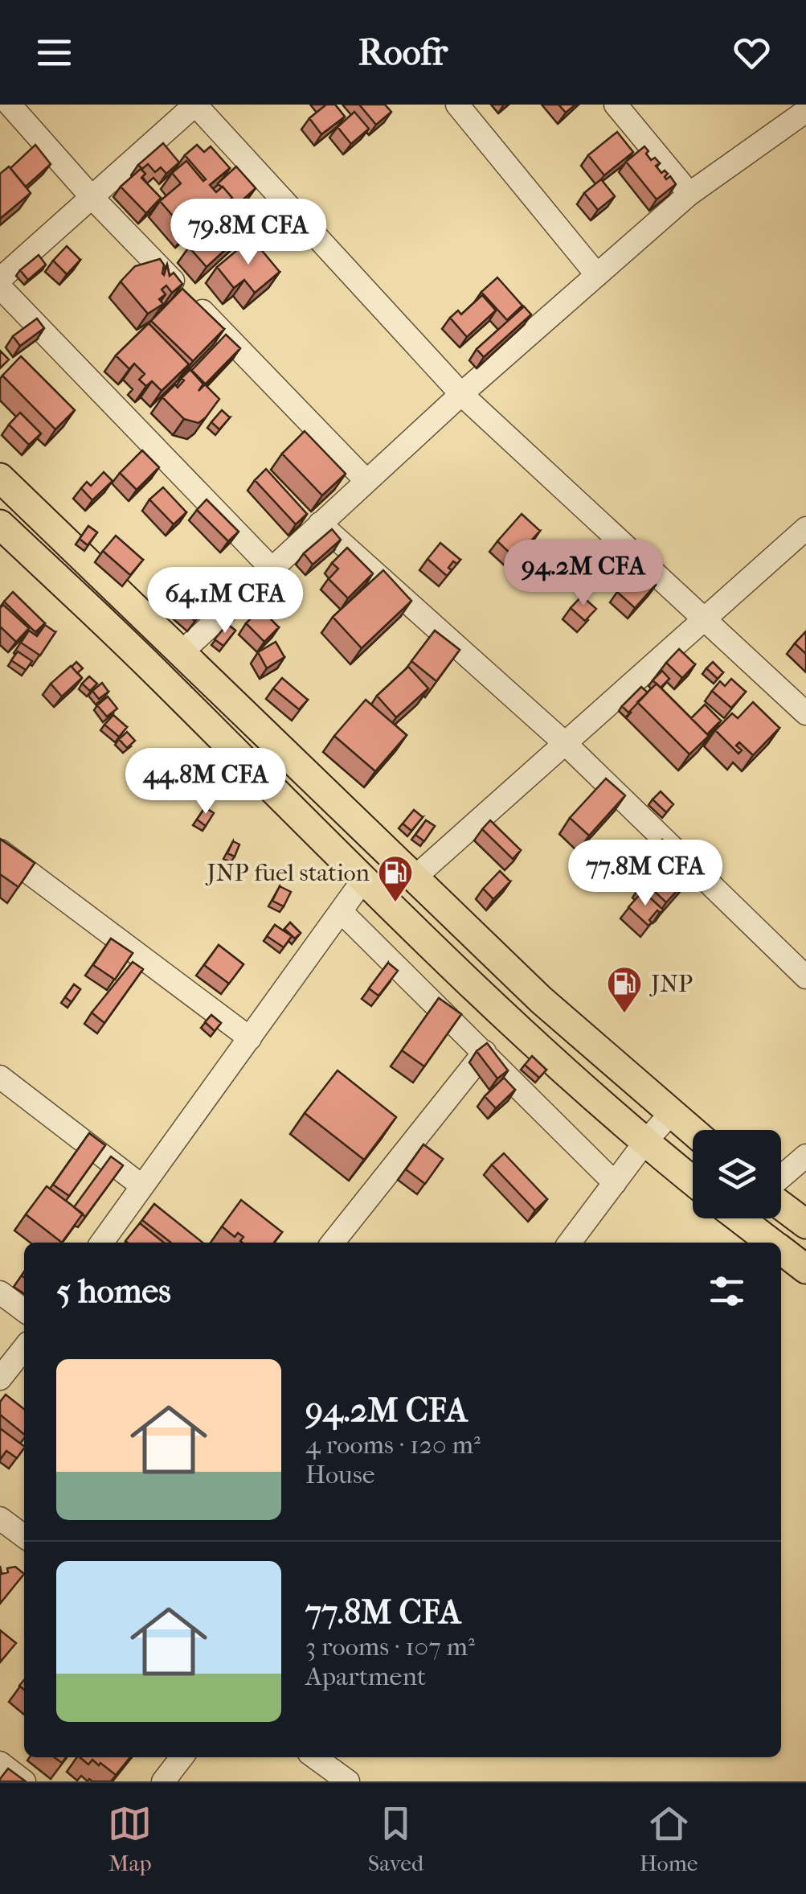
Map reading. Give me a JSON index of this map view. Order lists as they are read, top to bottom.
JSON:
{
  "places": {
    "fuel station": ["JNP fuel station", "JNP"]
  },
  "page": {
    "header": "Roofr",
    "price": [
      "79.8M CFA",
      "94.2M CFA",
      "64.1M CFA",
      "44.8M CFA",
      "77.8M CFA"
    ],
    "heading": "5 homes",
    "list": [
      {
        "name": "94.2M CFA",
        "note": "4 rooms · 120 m² · House"
      },
      {
        "name": "77.8M CFA",
        "note": "3 rooms · 107 m² · Apartment"
      }
    ],
    "tabs": ["Map", "Saved", "Home"]
  }
}
